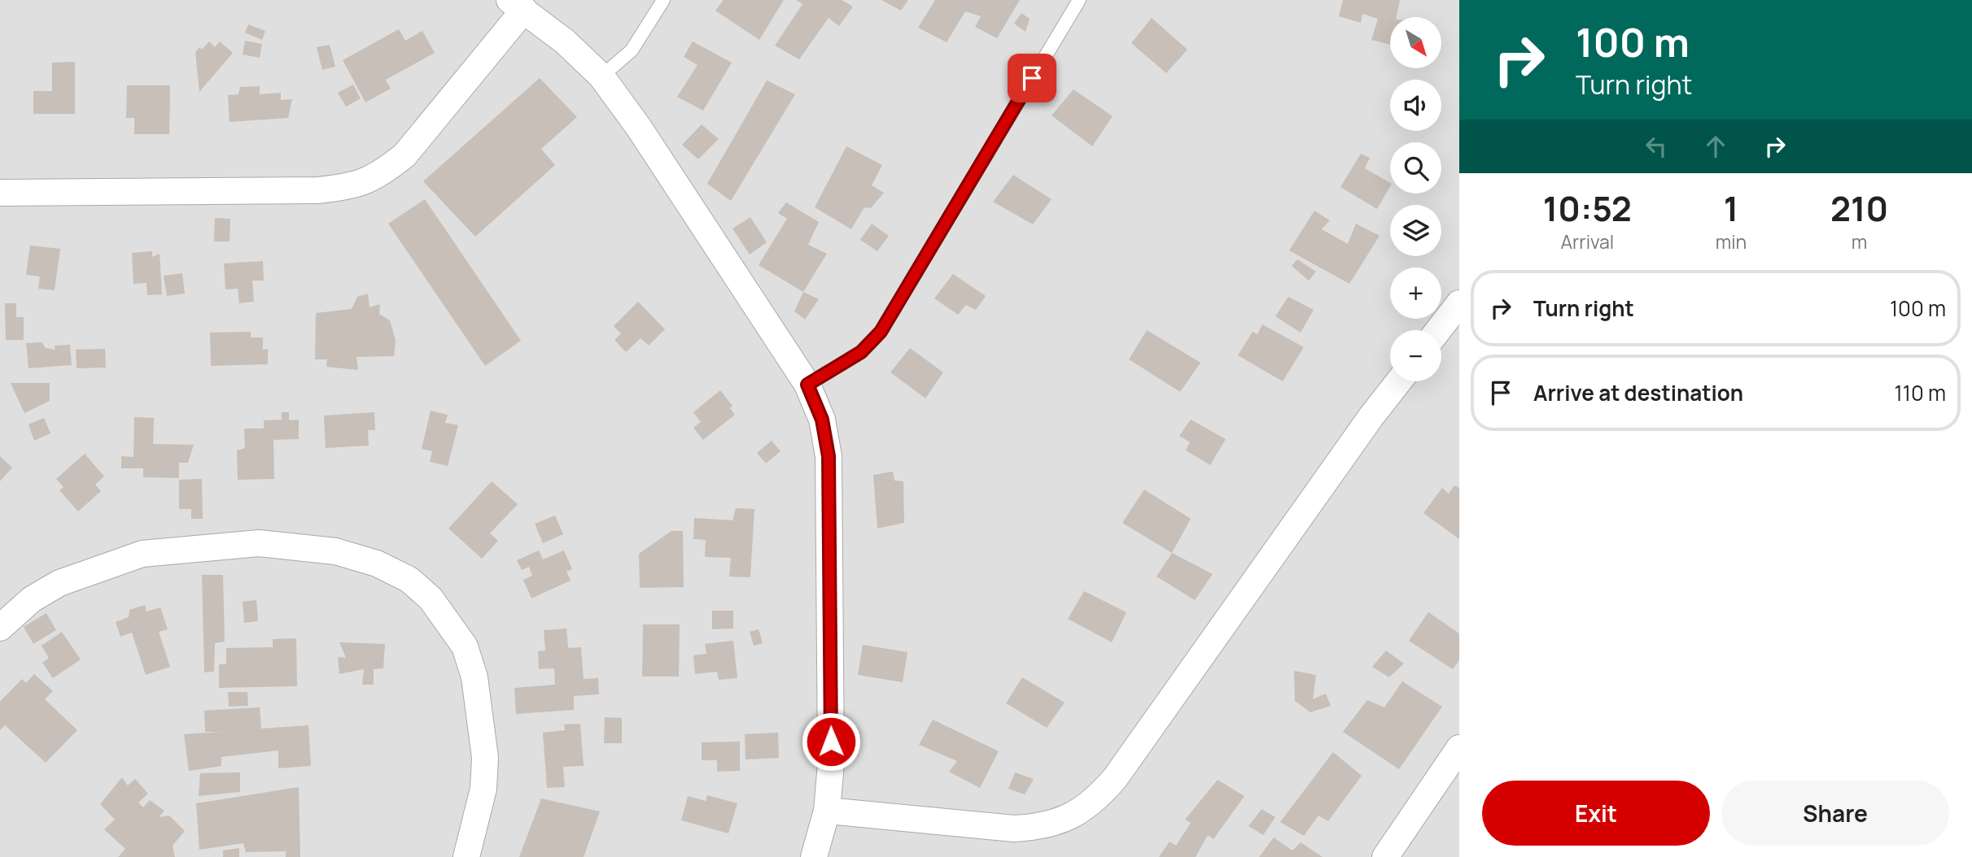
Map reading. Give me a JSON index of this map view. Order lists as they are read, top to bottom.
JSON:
{
  "north": "bottom right",
  "page": {
    "turn": ["100 m", "Turn right"],
    "map_buttons": ["+", "−"],
    "eta": [
      "10:52",
      "Arrival",
      "1",
      "min",
      "210",
      "m"
    ],
    "list": [
      {
        "name": "Turn right",
        "value": "100 m"
      },
      {
        "name": "Arrive at destination",
        "value": "110 m"
      }
    ],
    "buttons": ["Exit", "Share"]
  }
}
